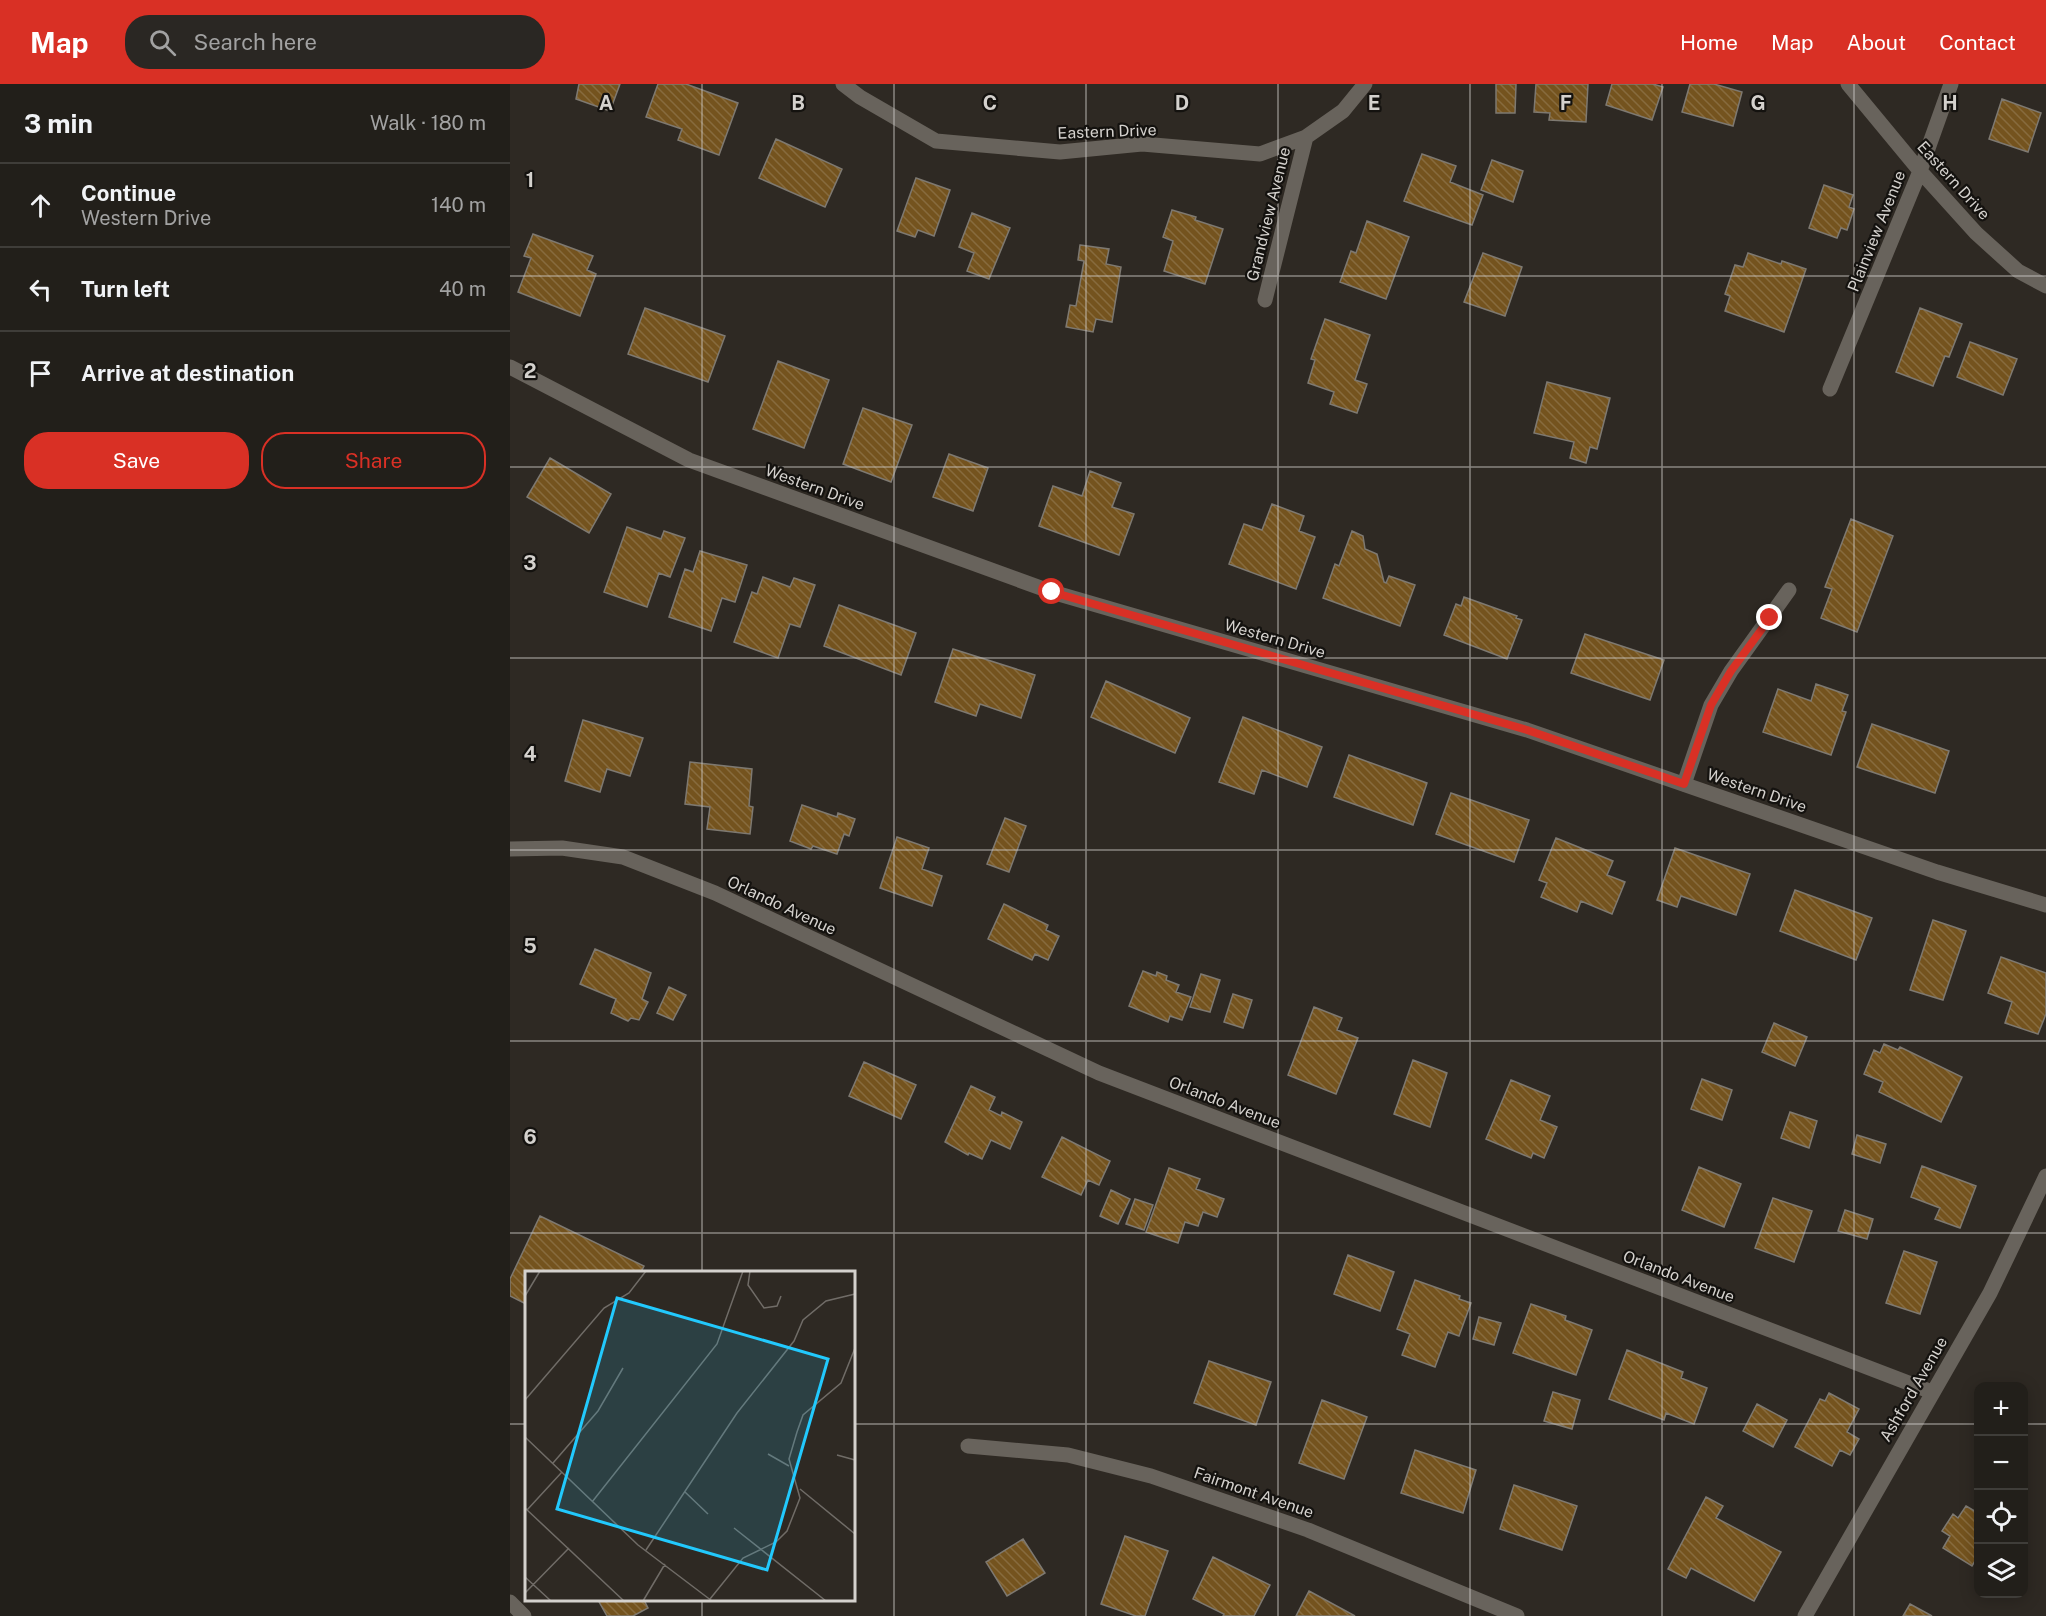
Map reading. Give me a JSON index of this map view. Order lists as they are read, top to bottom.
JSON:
{
  "streets": {
    "street": [
      "Eastern Drive",
      "Grandview Avenue",
      "Plainview Avenue",
      "Western Drive",
      "Orlando Avenue",
      "Ashford Avenue",
      "Fairmont Avenue"
    ]
  },
  "crossings": [
    ["Eastern Drive", "Grandview Avenue"],
    ["Eastern Drive", "Plainview Avenue"],
    ["Orlando Avenue", "Ashford Avenue"]
  ],
  "page": {
    "header": "Map",
    "search": "Search here",
    "nav": [
      "Home",
      "Map",
      "About",
      "Contact"
    ],
    "heading": ["3 min", "Walk · 180 m"],
    "list": [
      ["Continue", "Western Drive", "140 m"],
      ["Turn left", "40 m"],
      "Arrive at destination"
    ],
    "buttons": ["Save", "Share"],
    "map_buttons": ["+", "−"]
  },
  "grid": {
    "columns": [
      "A",
      "B",
      "C",
      "D",
      "E",
      "F",
      "G",
      "H"
    ],
    "rows": [
      "1",
      "2",
      "3",
      "4",
      "5",
      "6"
    ]
  }
}
